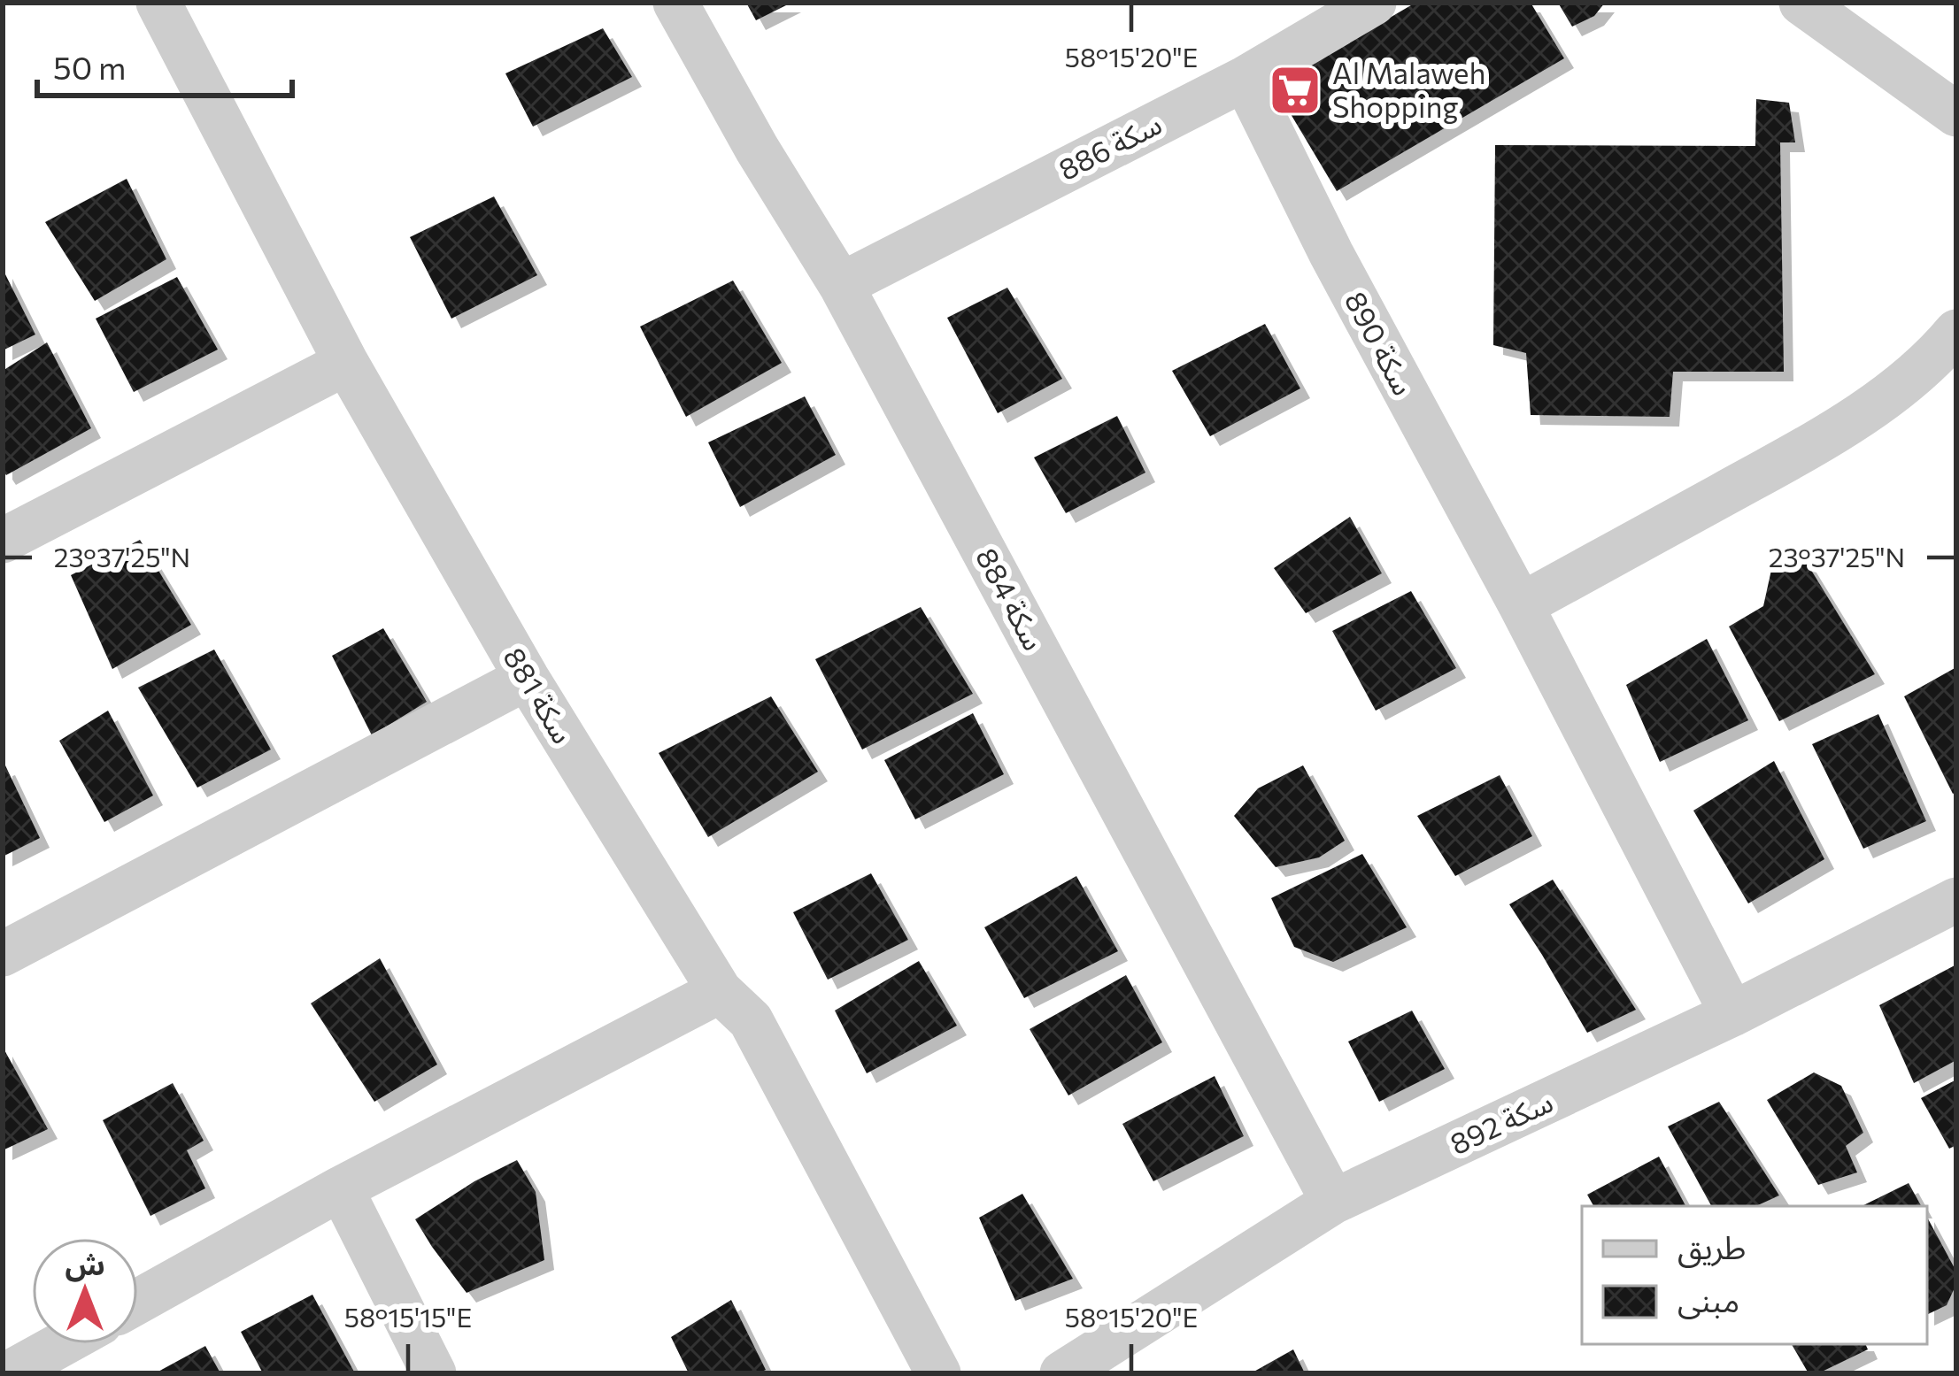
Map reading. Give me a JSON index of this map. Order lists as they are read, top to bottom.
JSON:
{
  "streets": {
    "street": [
      "سكة 886",
      "سكة 890",
      "سكة 884",
      "سكة 881",
      "سكة 892"
    ]
  },
  "crossings": [
    ["سكة 886", "سكة 890"],
    ["سكة 886", "سكة 884"],
    ["سكة 890", "سكة 892"],
    ["سكة 884", "سكة 892"]
  ],
  "places": {
    "supermarket": ["Al Malaweh Shopping"]
  },
  "legend": ["طريق", "مبنى"],
  "scale_bar": "50 m",
  "north": "top",
  "coordinates": ["58°15'20\"E", "23°37'25\"N", "58°15'15\"E"]
}
